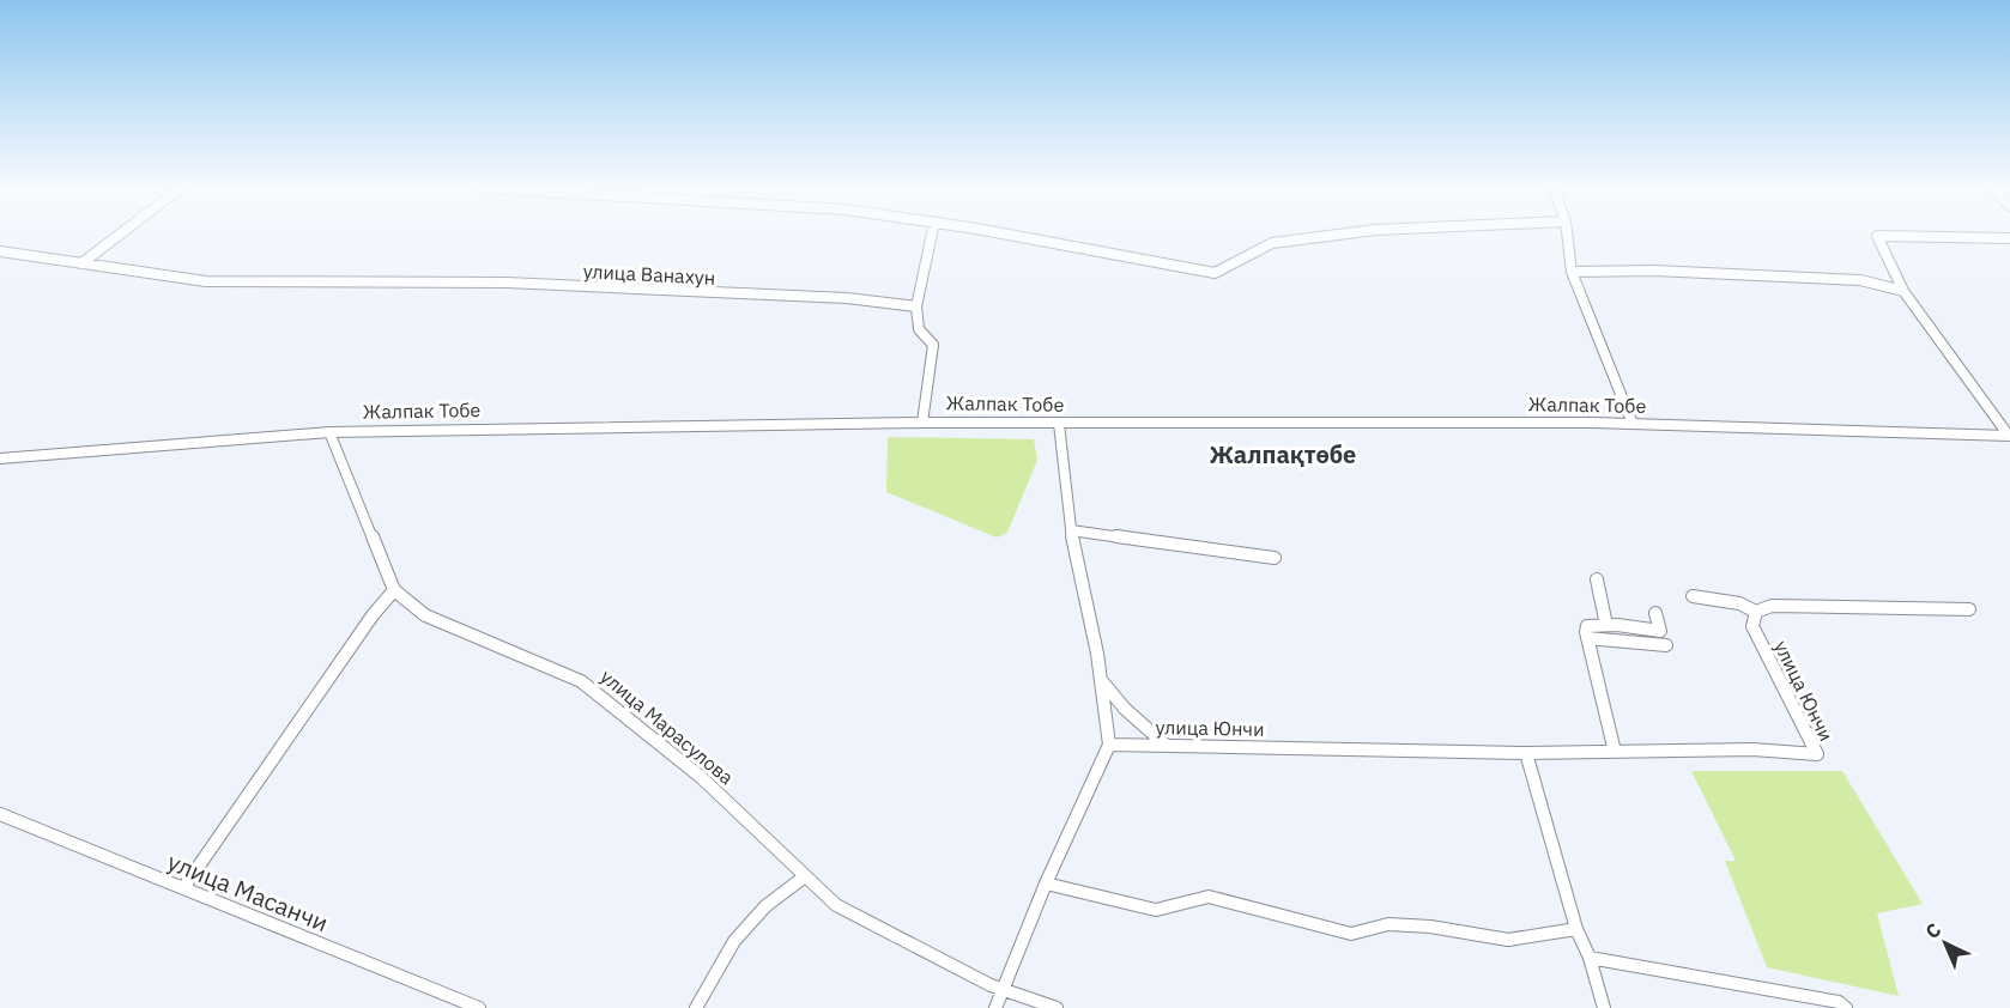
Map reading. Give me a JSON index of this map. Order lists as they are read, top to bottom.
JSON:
{
  "streets": {
    "main road": ["Жалпак Тобе"],
    "street": [
      "улица Ванахун",
      "улица Юнчи",
      "улица Марасулова",
      "улица Масанчи"
    ]
  },
  "districts": ["Жалпақтөбе"],
  "north": "top left"
}
